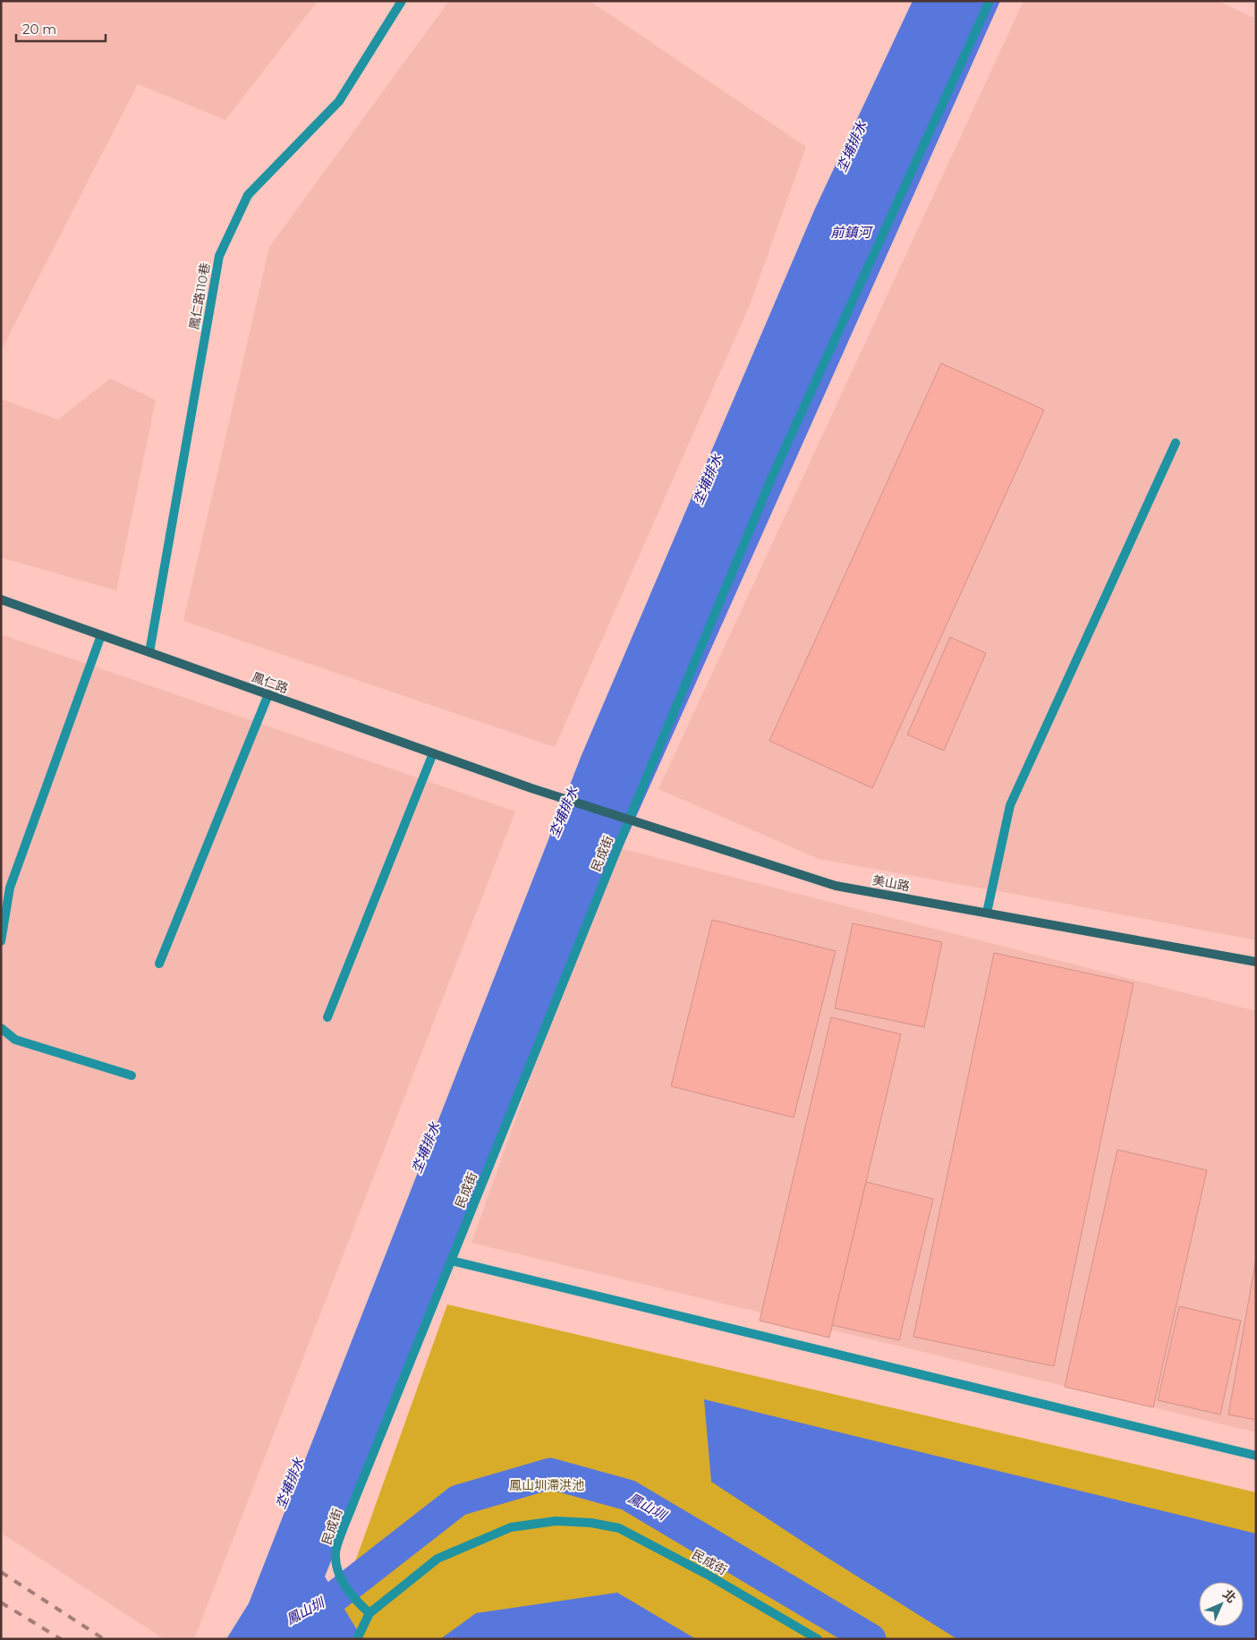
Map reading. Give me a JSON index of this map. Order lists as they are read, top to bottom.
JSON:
{
  "streets": {
    "street": [
      "鳳仁路110巷",
      "鳳仁路",
      "民成街",
      "美山路"
    ]
  },
  "crossings": [
    ["鳳仁路110巷", "鳳仁路"],
    ["鳳仁路", "美山路"],
    ["民成街", "美山路"]
  ],
  "water": ["坔埔排水", "前鎮河", "鳳山圳"],
  "parks": ["鳳山圳滯洪池"],
  "scale_bar": "20 m",
  "north": "top right"
}
